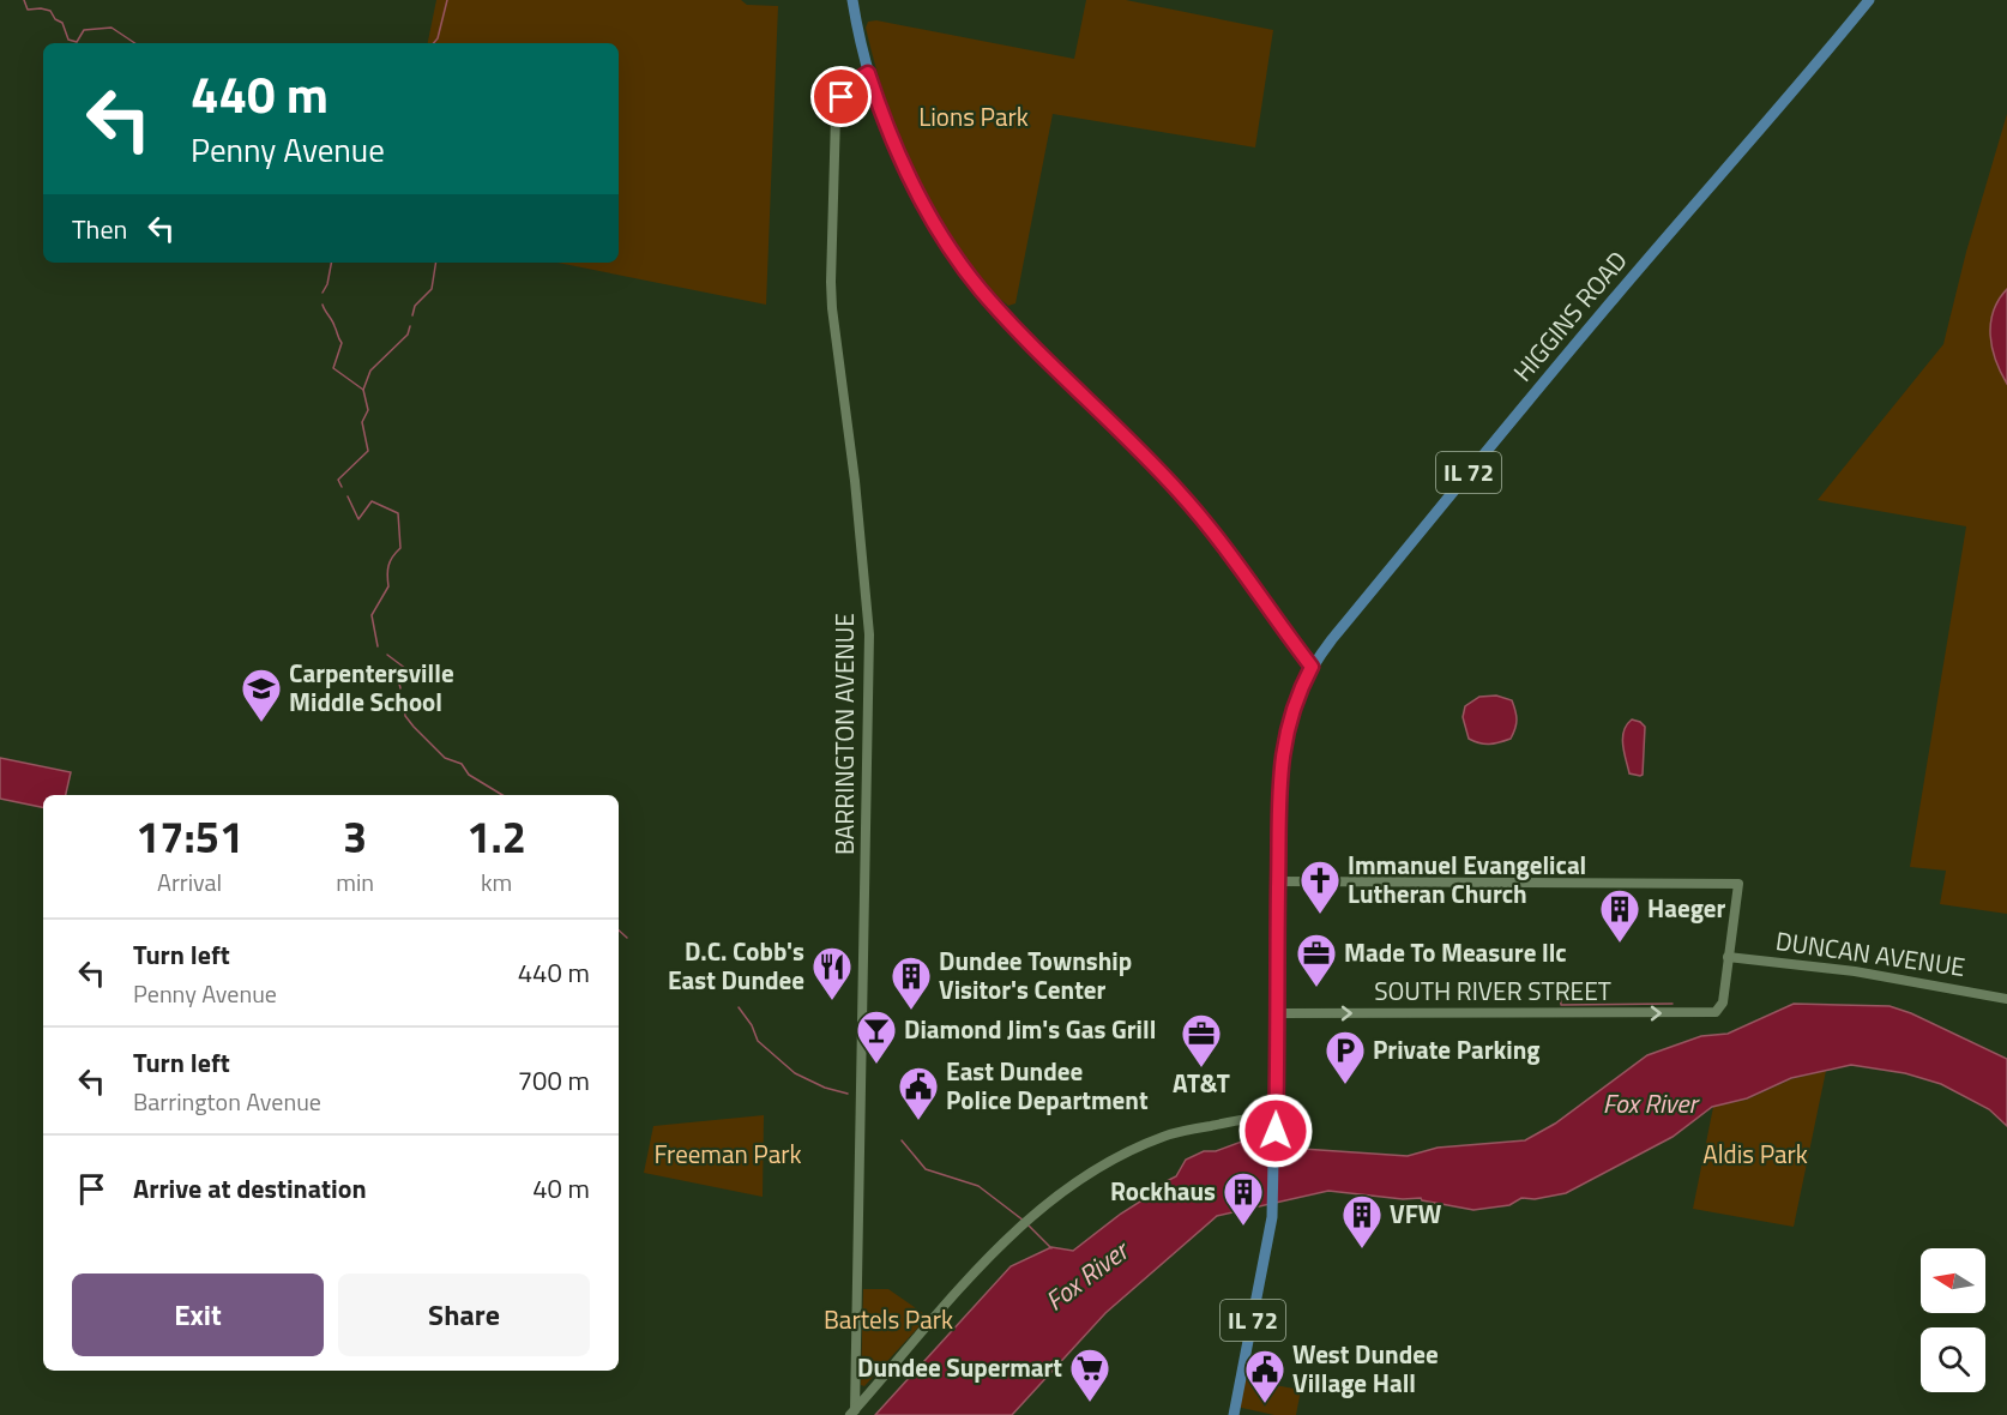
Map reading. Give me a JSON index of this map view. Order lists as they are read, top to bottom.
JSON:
{
  "streets": {
    "main road": ["HIGGINS ROAD", "IL 72"],
    "street": ["BARRINGTON AVENUE", "DUNCAN AVENUE", "SOUTH RIVER STREET"]
  },
  "crossings": [
    ["HIGGINS ROAD", "IL 72"],
    ["IL 72", "SOUTH RIVER STREET"],
    ["DUNCAN AVENUE", "SOUTH RIVER STREET"]
  ],
  "one_way": ["SOUTH RIVER STREET"],
  "water": ["Fox River"],
  "parks": [
    "Lions Park",
    "Freeman Park",
    "Aldis Park",
    "Bartels Park"
  ],
  "places": {
    "school or university": ["Carpentersville Middle School"],
    "church": ["Immanuel Evangelical Lutheran Church"],
    "building": [
      "Haeger",
      "Dundee Township Visitor's Center",
      "Rockhaus",
      "VFW"
    ],
    "office": ["Made To Measure llc", "AT&T"],
    "restaurant": ["D.C. Cobb's East Dundee"],
    "bar": ["Diamond Jim's Gas Grill"],
    "parking": ["Private Parking"],
    "public building": ["East Dundee Police Department", "West Dundee Village Hall"],
    "supermarket": ["Dundee Supermart"]
  },
  "north": "left",
  "page": {
    "turn": ["440 m", "Penny Avenue"],
    "then": "Then",
    "eta": [
      "17:51",
      "Arrival",
      "3",
      "min",
      "1.2",
      "km"
    ],
    "list": [
      {
        "name": "Turn left",
        "note": "Penny Avenue",
        "value": "440 m"
      },
      {
        "name": "Turn left",
        "note": "Barrington Avenue",
        "value": "700 m"
      },
      {
        "name": "Arrive at destination",
        "value": "40 m"
      }
    ],
    "buttons": ["Exit", "Share"]
  }
}
